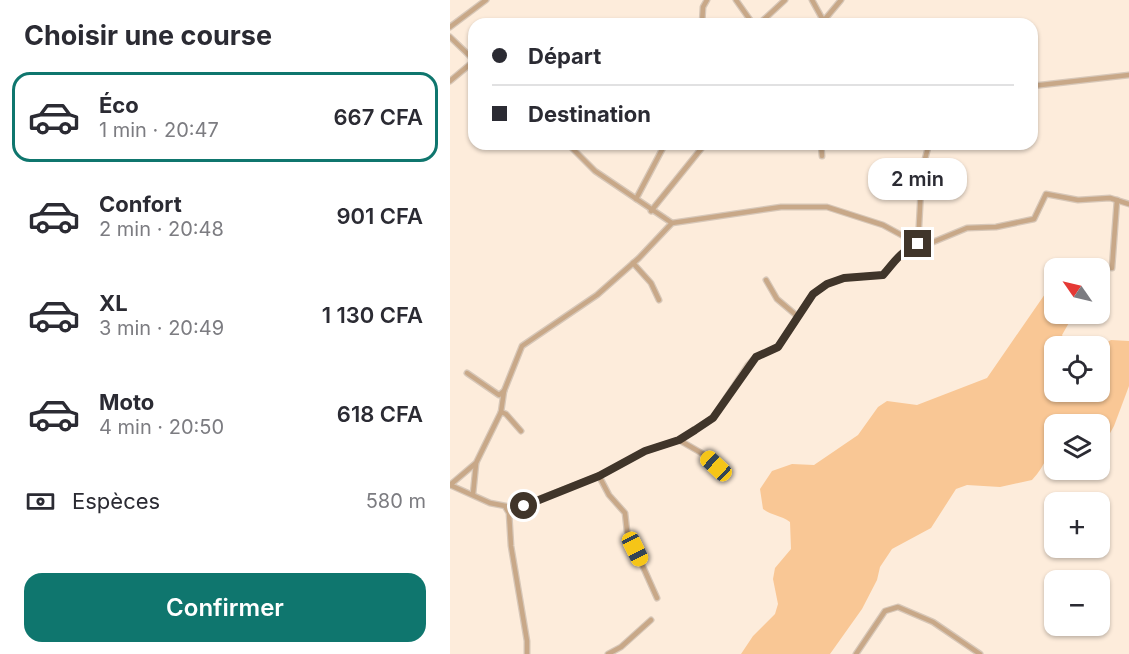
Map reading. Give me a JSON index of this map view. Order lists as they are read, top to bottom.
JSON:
{
  "north": "top left",
  "page": {
    "heading": "Choisir une course",
    "banner": ["Départ", "Destination"],
    "list": [
      {
        "name": "Éco",
        "note": "1 min · 20:47",
        "value": "667 CFA"
      },
      {
        "name": "Confort",
        "note": "2 min · 20:48",
        "value": "901 CFA"
      },
      {
        "name": "XL",
        "note": "3 min · 20:49",
        "value": "1 130 CFA"
      },
      {
        "name": "Moto",
        "note": "4 min · 20:50",
        "value": "618 CFA"
      }
    ],
    "bubble": "2 min",
    "map_buttons": ["+", "−"],
    "pay": ["Espèces", "580 m"],
    "buttons": "Confirmer"
  }
}
